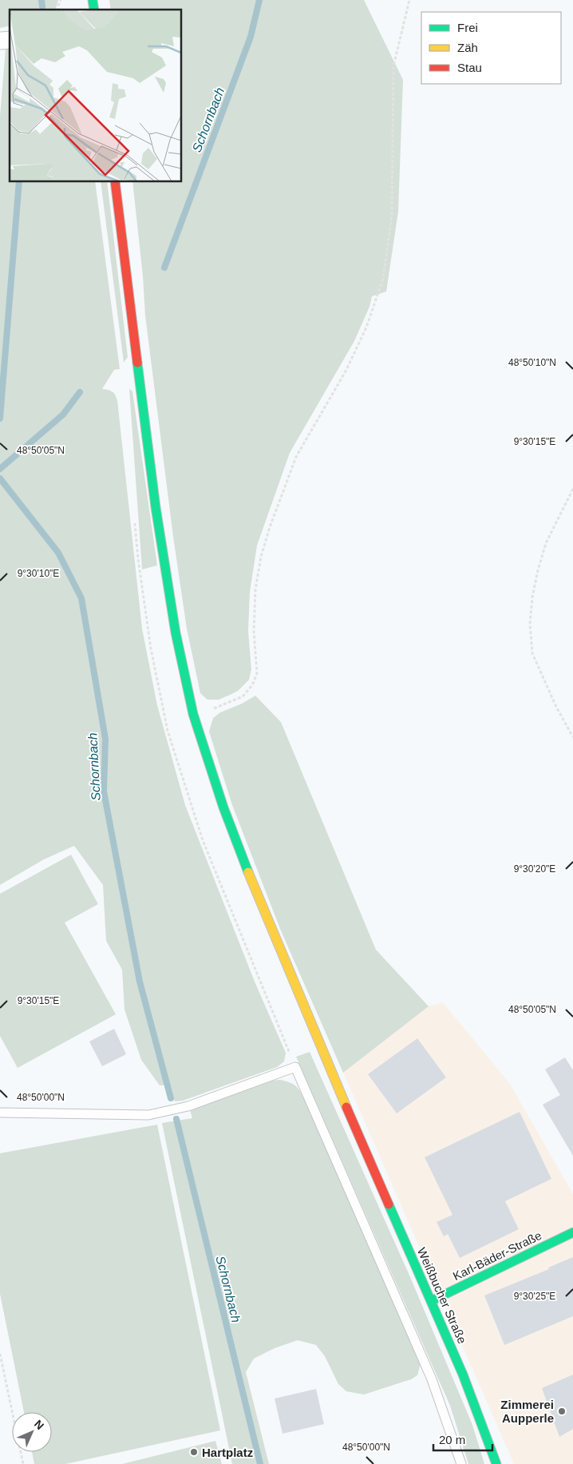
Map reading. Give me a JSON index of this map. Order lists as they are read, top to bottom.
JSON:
{
  "streets": {
    "street": ["Karl-Bäder-Straße", "Weißbucher Straße"]
  },
  "crossings": [
    ["Karl-Bäder-Straße", "Weißbucher Straße"]
  ],
  "water": ["Schornbach"],
  "places": ["Zimmerei Aupperle", "Hartplatz"],
  "legend": ["Frei", "Zäh", "Stau"],
  "scale_bar": "20 m",
  "north": "top right",
  "coordinates": [
    "48°50'10\"N",
    "9°30'15\"E",
    "48°50'05\"N",
    "9°30'10\"E",
    "9°30'20\"E",
    "48°50'00\"N",
    "9°30'25\"E"
  ]
}
